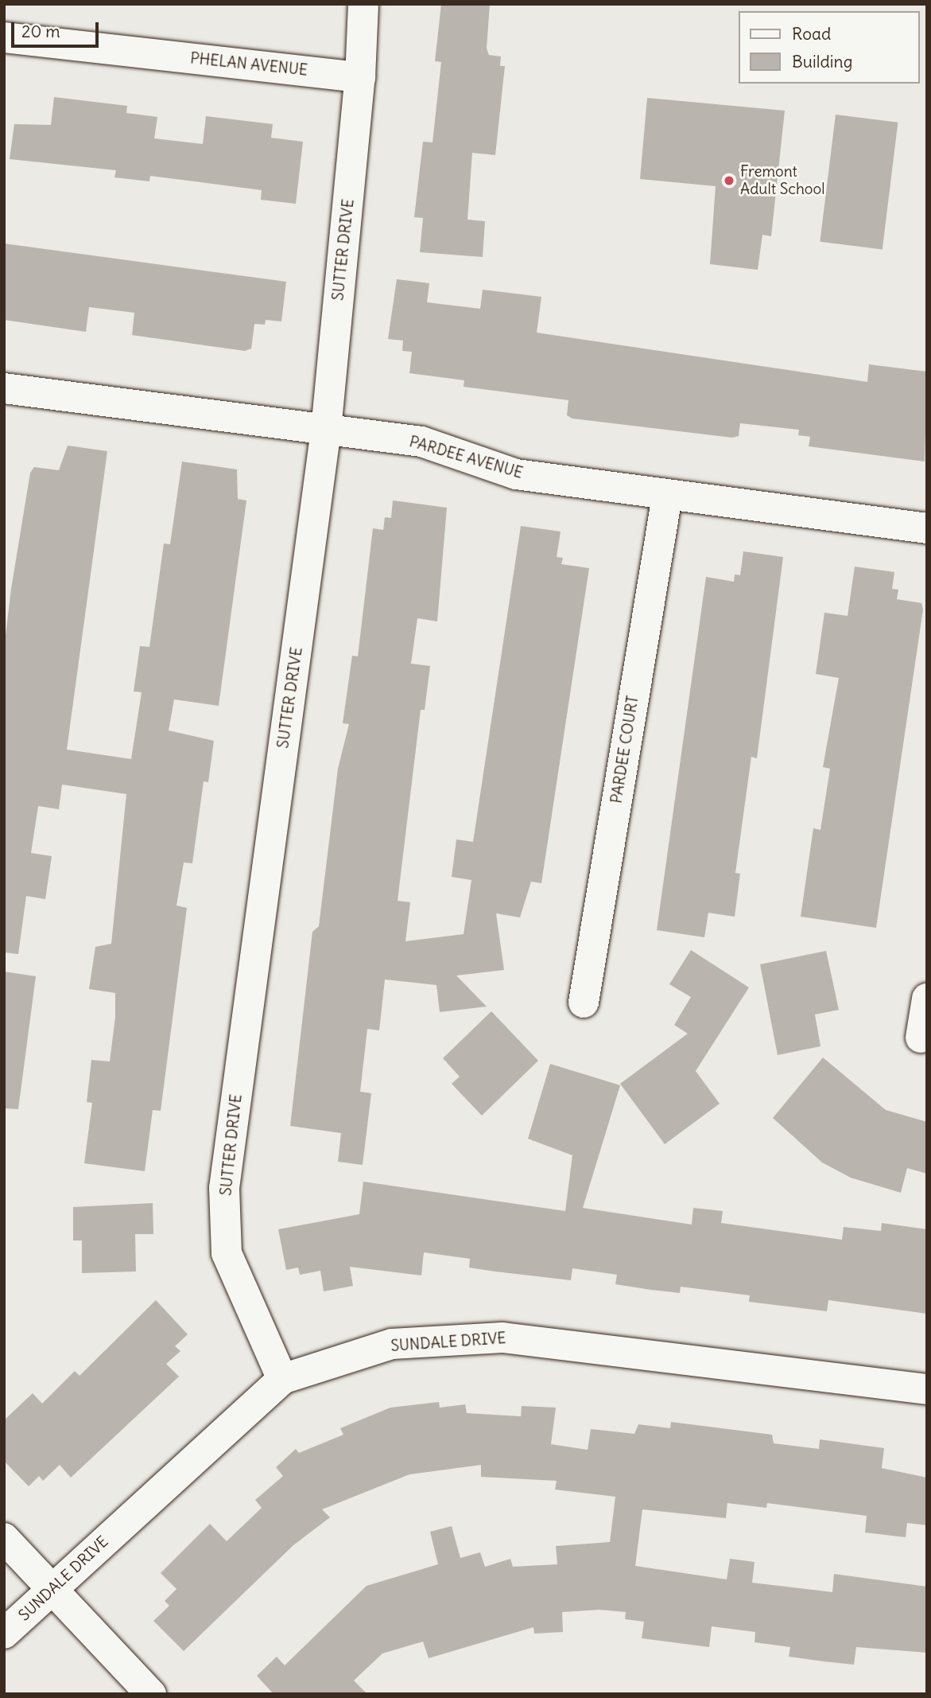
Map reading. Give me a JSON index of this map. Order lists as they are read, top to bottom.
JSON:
{
  "streets": {
    "street": [
      "PHELAN AVENUE",
      "SUTTER DRIVE",
      "PARDEE AVENUE",
      "PARDEE COURT",
      "SUNDALE DRIVE"
    ]
  },
  "crossings": [
    ["PHELAN AVENUE", "SUTTER DRIVE"],
    ["SUTTER DRIVE", "PARDEE AVENUE"],
    ["SUTTER DRIVE", "SUNDALE DRIVE"],
    ["PARDEE AVENUE", "PARDEE COURT"]
  ],
  "places": ["Fremont Adult School"],
  "legend": ["Road", "Building"],
  "scale_bar": "20 m"
}
